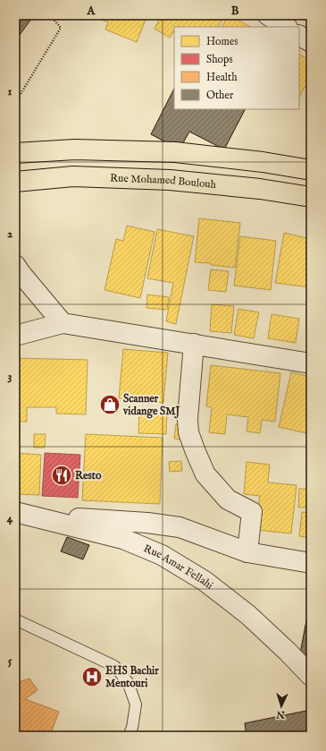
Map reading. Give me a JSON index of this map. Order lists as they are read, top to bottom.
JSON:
{
  "streets": {
    "main road": ["Rue Mohamed Boulouh"],
    "street": ["Rue Amar Fellahi"]
  },
  "places": {
    "shop": ["Scanner vidange SMJ"],
    "restaurant": ["Resto"],
    "hospital": ["EHS Bachir Mentouri"]
  },
  "legend": [
    "Homes",
    "Shops",
    "Health",
    "Other"
  ],
  "north": "bottom",
  "grid": {
    "columns": ["A", "B"],
    "rows": [
      "1",
      "2",
      "3",
      "4",
      "5"
    ]
  }
}
